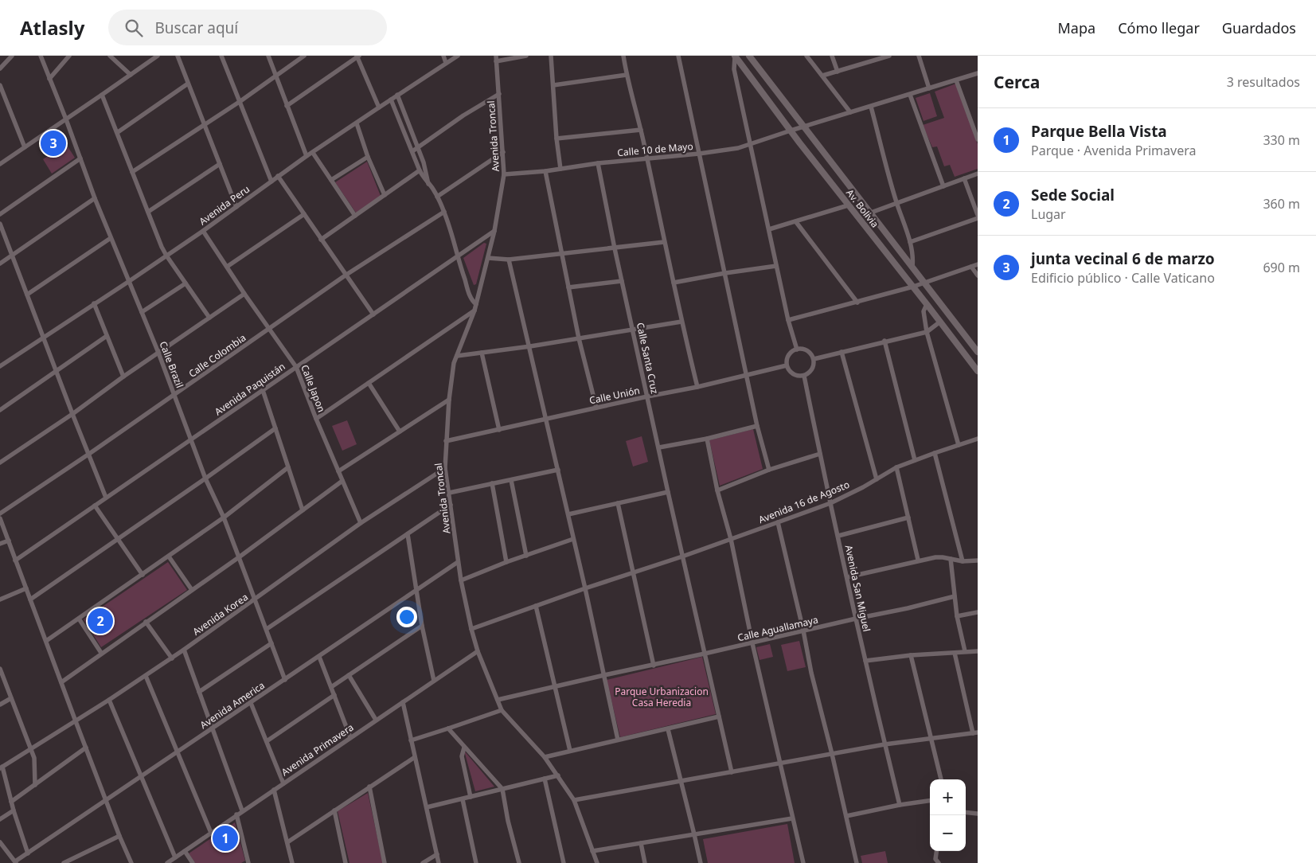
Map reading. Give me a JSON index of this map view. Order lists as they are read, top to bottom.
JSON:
{
  "streets": {
    "street": [
      "Avenida Troncal",
      "Calle 10 de Mayo",
      "Avenida Peru",
      "Av. Bolivia",
      "Calle Colombia",
      "Calle Santa Cruz",
      "Calle Brazil",
      "Calle Japon",
      "Avenida Paquistán",
      "Calle Unión",
      "Avenida 16 de Agosto",
      "Avenida San Miguel",
      "Avenida Korea",
      "Calle Aguallamaya",
      "Avenida America",
      "Avenida Primavera"
    ]
  },
  "crossings": [
    ["Avenida Troncal", "Calle 10 de Mayo"],
    ["Avenida Troncal", "Avenida Paquistán"],
    ["Avenida Troncal", "Calle Unión"],
    ["Avenida Troncal", "Avenida 16 de Agosto"],
    ["Avenida Troncal", "Avenida Korea"],
    ["Avenida Troncal", "Calle Aguallamaya"],
    ["Avenida Troncal", "Avenida America"],
    ["Avenida Troncal", "Avenida Primavera"],
    ["Calle 10 de Mayo", "Av. Bolivia"],
    ["Calle 10 de Mayo", "Calle Santa Cruz"],
    ["Avenida Peru", "Calle Brazil"],
    ["Avenida Peru", "Calle Japon"],
    ["Calle Colombia", "Calle Brazil"],
    ["Calle Colombia", "Calle Japon"],
    ["Calle Santa Cruz", "Calle Unión"],
    ["Calle Santa Cruz", "Avenida 16 de Agosto"],
    ["Calle Santa Cruz", "Calle Aguallamaya"],
    ["Calle Brazil", "Avenida Paquistán"],
    ["Calle Brazil", "Avenida Korea"],
    ["Calle Brazil", "Avenida America"],
    ["Calle Japon", "Avenida Paquistán"],
    ["Calle Japon", "Avenida Korea"],
    ["Calle Unión", "Avenida San Miguel"],
    ["Avenida 16 de Agosto", "Avenida San Miguel"],
    ["Avenida San Miguel", "Calle Aguallamaya"]
  ],
  "parks": ["Parque Urbanizacion Casa Heredia"],
  "page": {
    "header": "Atlasly",
    "search": "Buscar aquí",
    "nav": ["Mapa", "Cómo llegar", "Guardados"],
    "heading": ["Cerca", "3 resultados"],
    "list": [
      {
        "mark": "1",
        "name": "Parque Bella Vista",
        "note": "Parque · Avenida Primavera",
        "value": "330 m"
      },
      {
        "mark": "2",
        "name": "Sede Social",
        "note": "Lugar",
        "value": "360 m"
      },
      {
        "mark": "3",
        "name": "junta vecinal 6 de marzo",
        "note": "Edificio público · Calle Vaticano",
        "value": "690 m"
      }
    ],
    "pins": ["3", "2", "1"],
    "map_buttons": ["+", "−"]
  }
}
